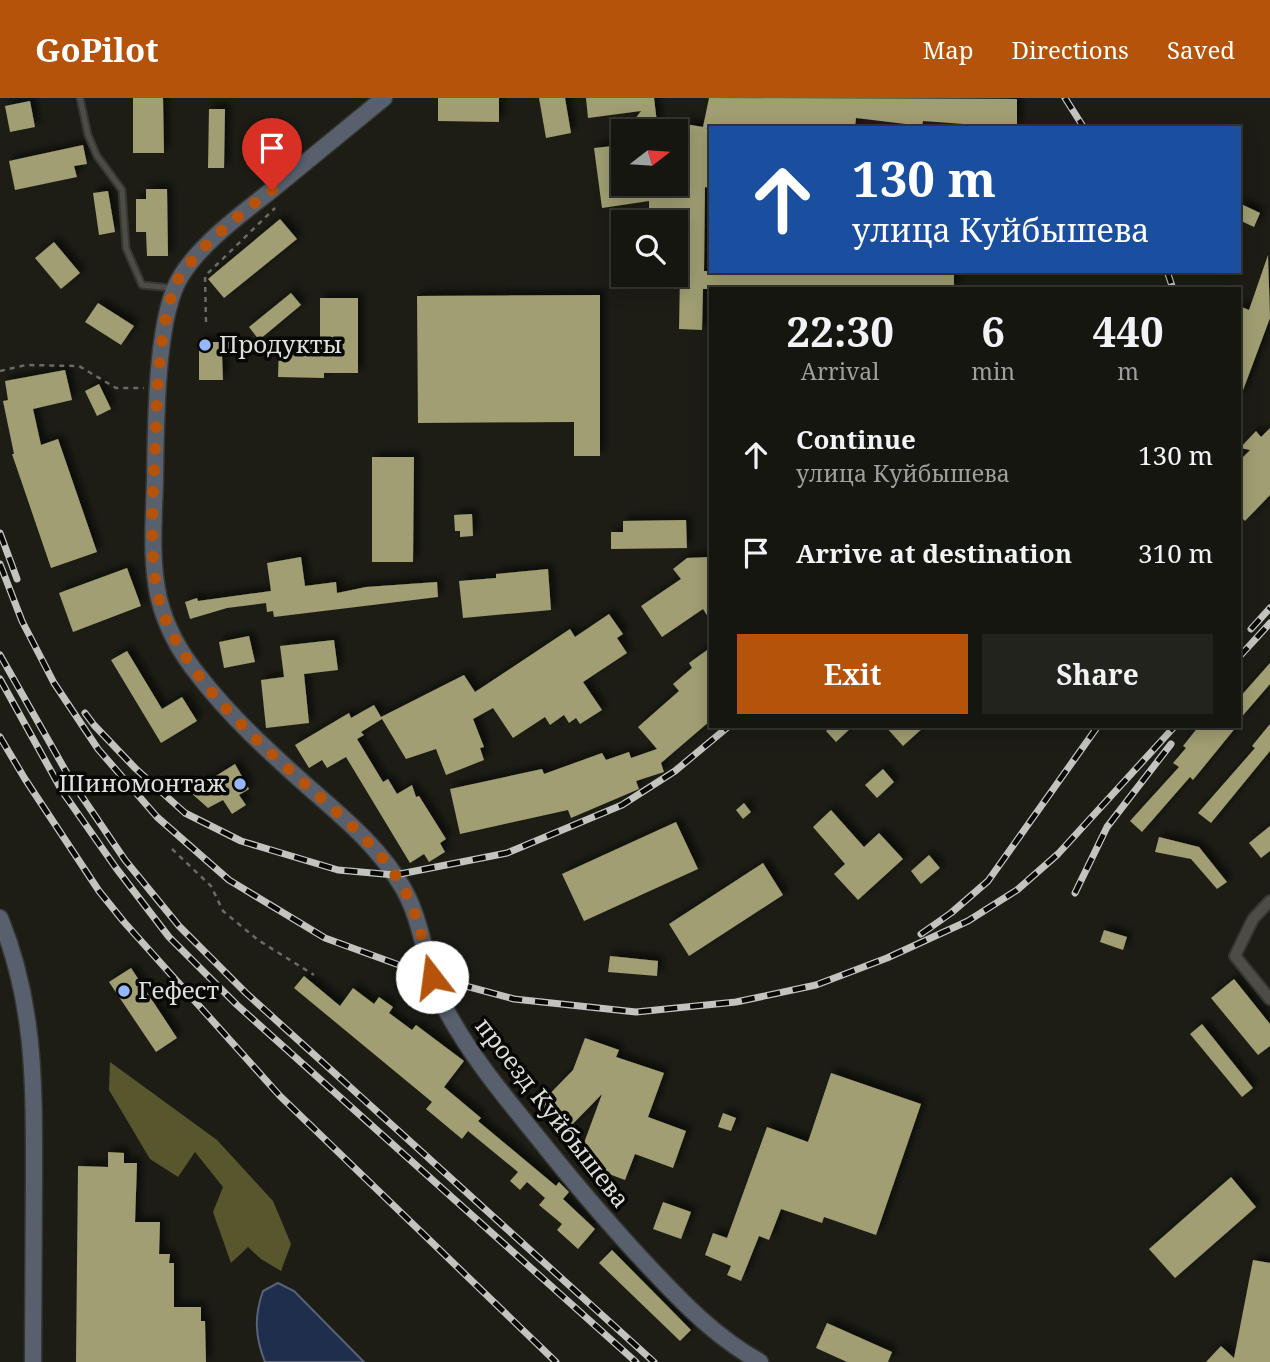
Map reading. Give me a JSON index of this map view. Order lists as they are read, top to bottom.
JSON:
{
  "streets": {
    "street": ["проезд Куйбышева"]
  },
  "places": ["Продукты", "Шиномонтаж", "Гефест"],
  "north": "right",
  "page": {
    "header": "GoPilot",
    "nav": ["Map", "Directions", "Saved"],
    "turn": ["130 m", "улица Куйбышева"],
    "eta": [
      "22:30",
      "Arrival",
      "6",
      "min",
      "440",
      "m"
    ],
    "list": [
      {
        "name": "Continue",
        "note": "улица Куйбышева",
        "value": "130 m"
      },
      {
        "name": "Arrive at destination",
        "value": "310 m"
      }
    ],
    "buttons": ["Exit", "Share"]
  }
}
